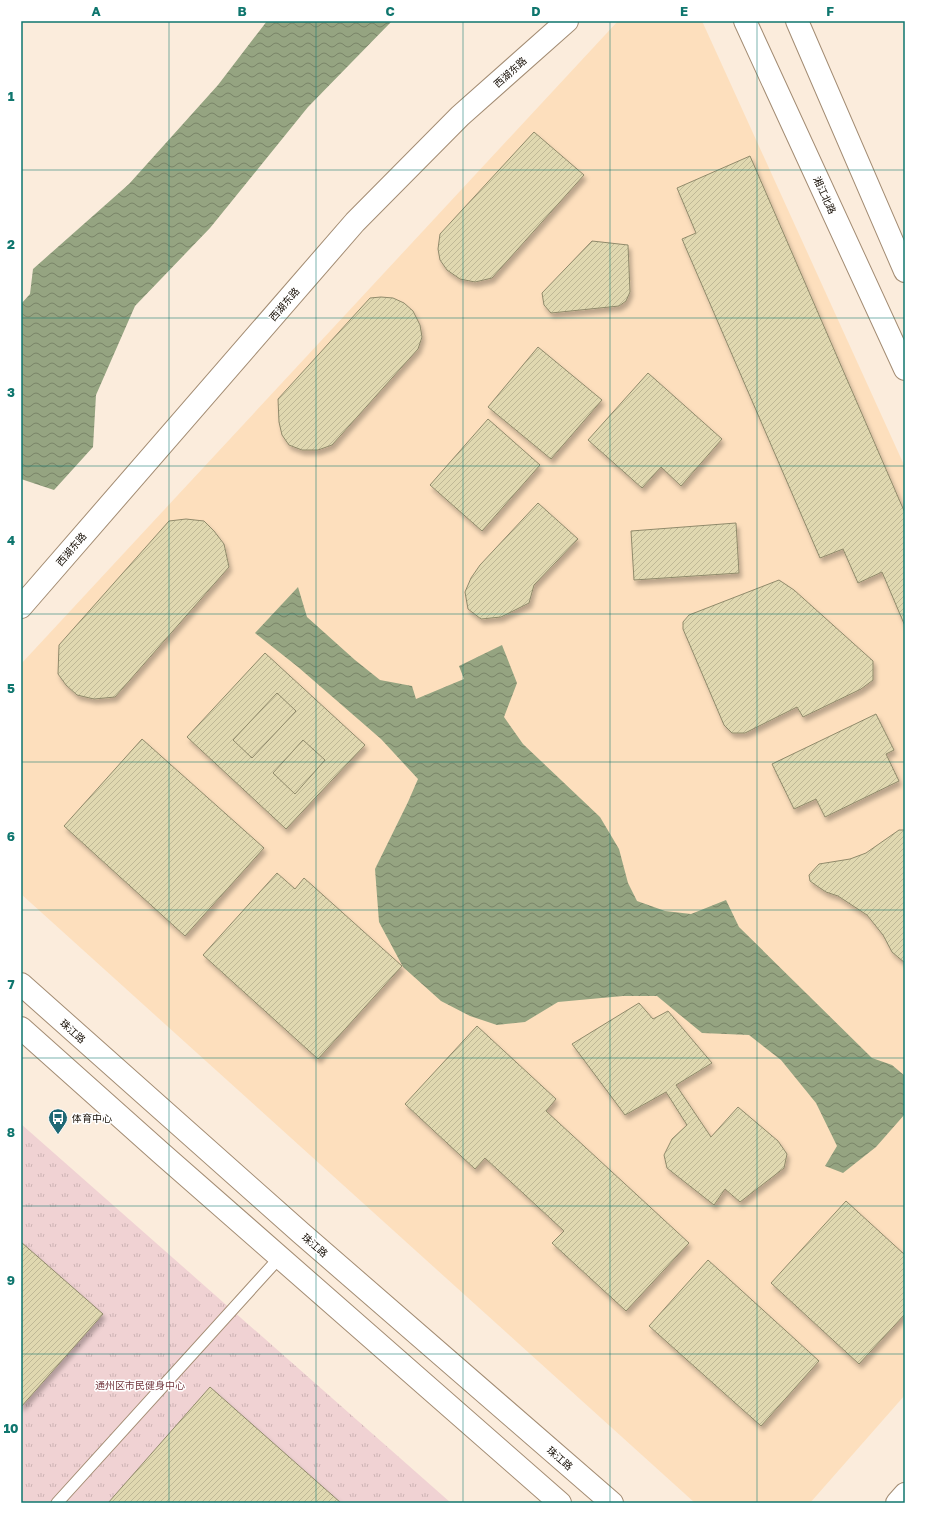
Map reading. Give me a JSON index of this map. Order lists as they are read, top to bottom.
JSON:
{
  "streets": {
    "street": ["西湖东路", "湘江北路", "珠江路"]
  },
  "parks": ["通州区市民健身中心"],
  "places": {
    "bus stop": ["体育中心"]
  },
  "grid": {
    "columns": [
      "A",
      "B",
      "C",
      "D",
      "E",
      "F"
    ],
    "rows": [
      "1",
      "2",
      "3",
      "4",
      "5",
      "6",
      "7",
      "8",
      "9",
      "10"
    ]
  }
}
